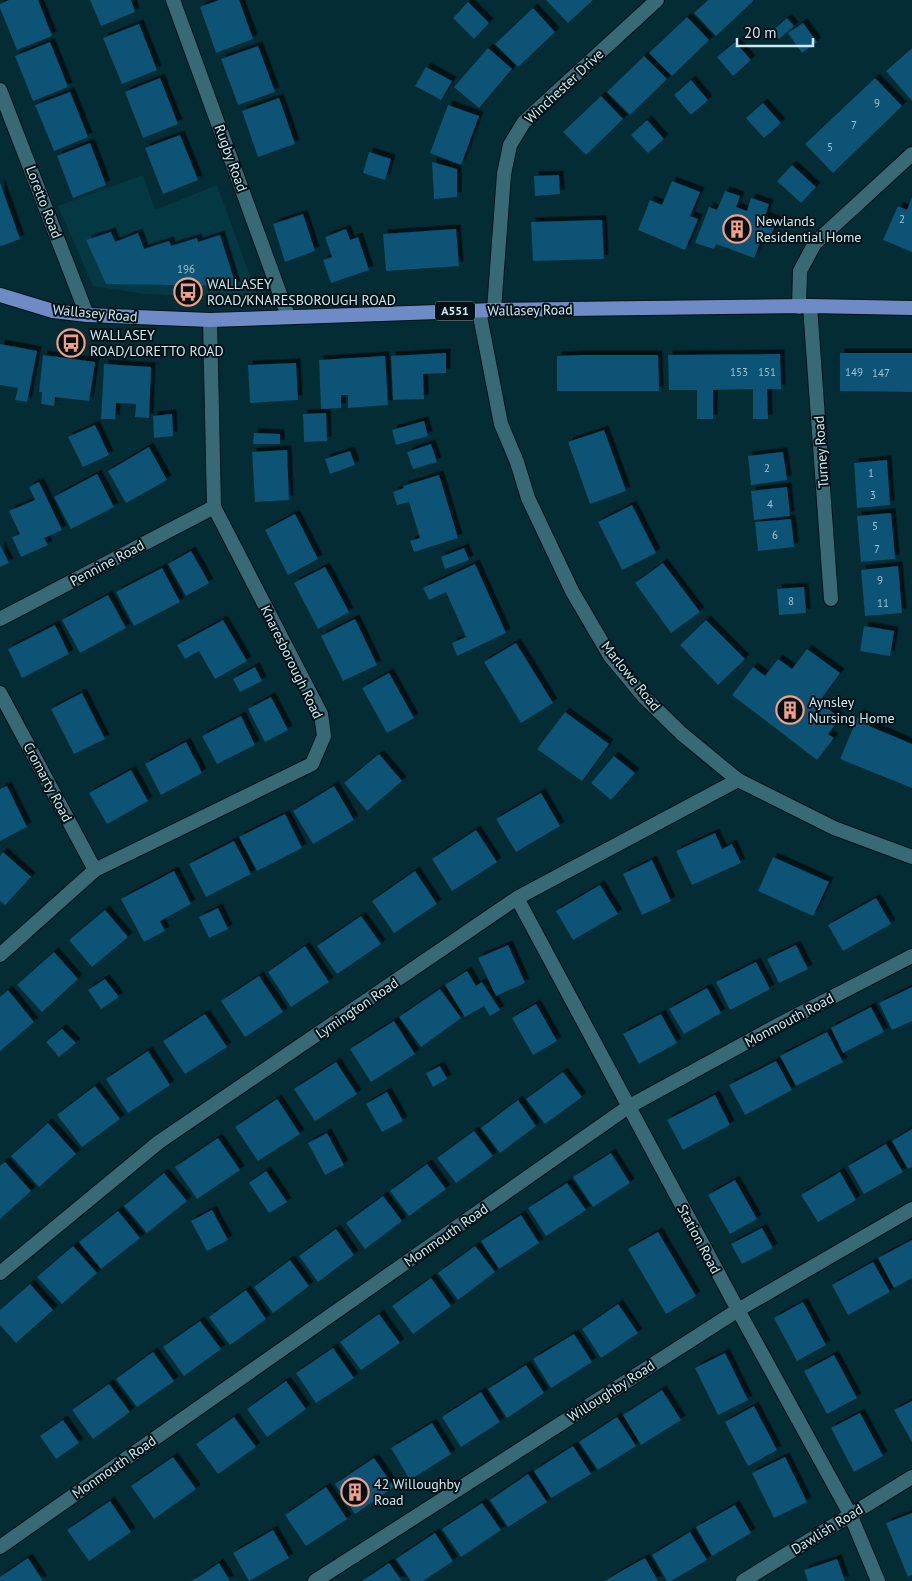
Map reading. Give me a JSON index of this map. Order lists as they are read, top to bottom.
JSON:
{
  "streets": {
    "main road": ["Wallasey Road", "A551"],
    "street": [
      "Winchester Drive",
      "Rugby Road",
      "Loretto Road",
      "Turney Road",
      "Pennine Road",
      "Knaresborough Road",
      "Marlowe Road",
      "Cromarty Road",
      "Lymington Road",
      "Monmouth Road",
      "Station Road",
      "Willoughby Road",
      "Dawlish Road"
    ]
  },
  "crossings": [
    ["Winchester Drive", "Wallasey Road"],
    ["Rugby Road", "Wallasey Road"],
    ["Loretto Road", "Wallasey Road"],
    ["Wallasey Road", "Turney Road"],
    ["Wallasey Road", "Knaresborough Road"],
    ["Wallasey Road", "Marlowe Road"],
    ["Pennine Road", "Knaresborough Road"],
    ["Knaresborough Road", "Cromarty Road"],
    ["Marlowe Road", "Lymington Road"],
    ["Lymington Road", "Station Road"],
    ["Monmouth Road", "Station Road"],
    ["Station Road", "Willoughby Road"],
    ["Station Road", "Dawlish Road"]
  ],
  "places": {
    "building": ["Newlands Residential Home", "Aynsley Nursing Home", "42 Willoughby Road"],
    "bus stop": ["WALLASEY ROAD/KNARESBOROUGH ROAD", "WALLASEY ROAD/LORETTO ROAD"]
  },
  "house_numbers": [
    "9",
    "7",
    "5",
    "2",
    "196",
    "153",
    "151",
    "149",
    "147",
    "2",
    "1",
    "3",
    "4",
    "5",
    "6",
    "7",
    "9",
    "8",
    "11"
  ],
  "scale_bar": "20 m"
}
